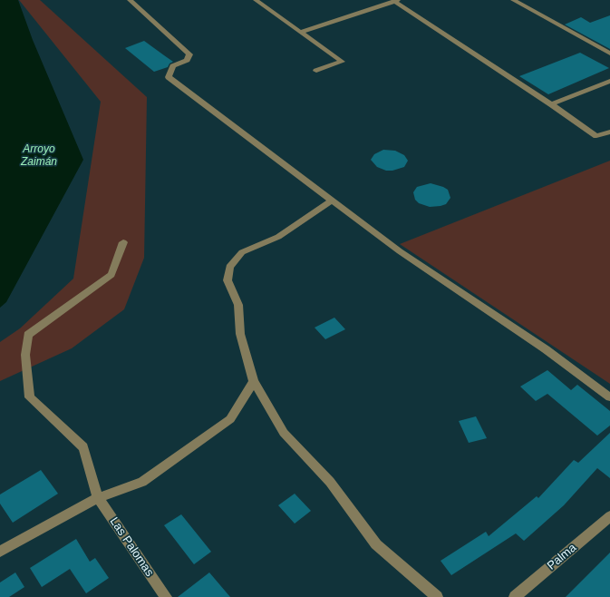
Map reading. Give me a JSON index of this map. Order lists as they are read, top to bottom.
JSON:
{
  "streets": {
    "street": ["Las Palomas", "Palma"]
  },
  "water": ["Arroyo Zaimán"]
}
